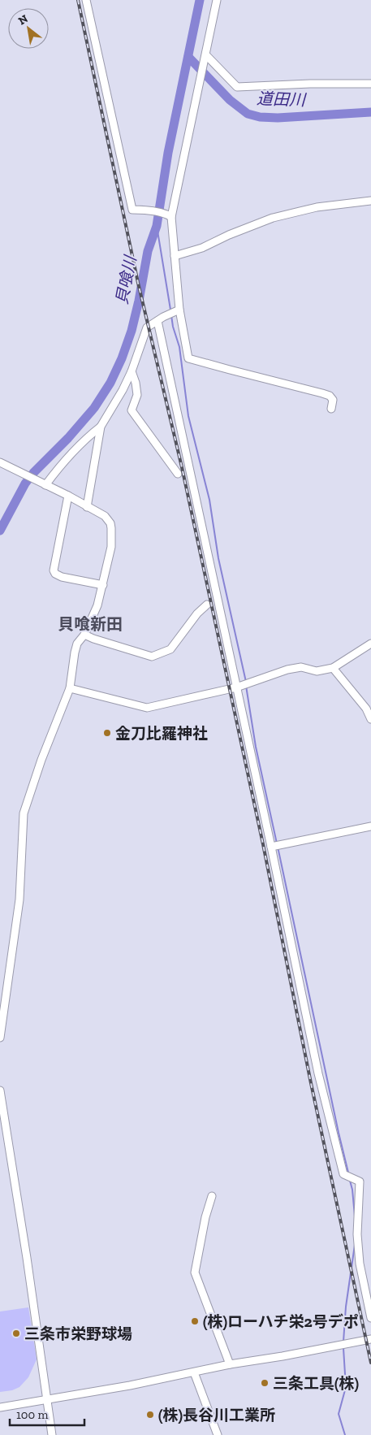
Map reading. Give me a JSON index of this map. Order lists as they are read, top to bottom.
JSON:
{
  "districts": ["貝喰新田"],
  "water": ["道田川", "貝喰川"],
  "places": [
    "金刀比羅神社",
    "(株)ローハチ栄2号デポ",
    "三条市栄野球場",
    "三条工具(株)",
    "(株)長谷川工業所"
  ],
  "scale_bar": "100 m",
  "north": "top left"
}
